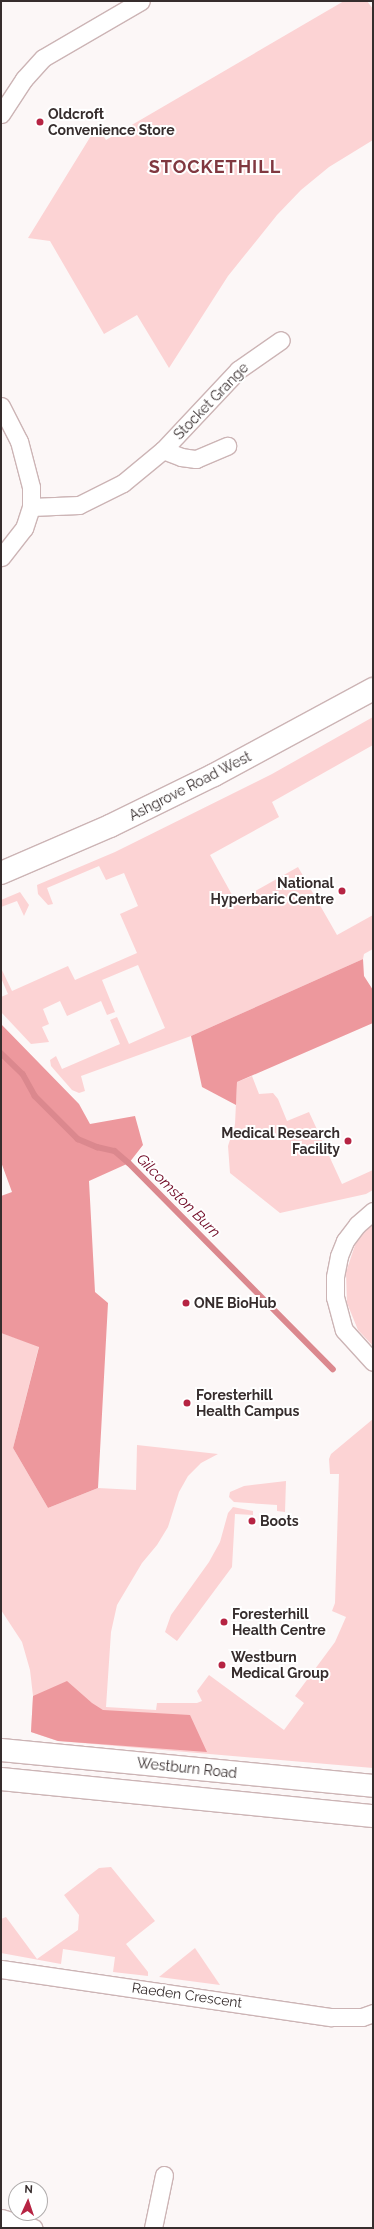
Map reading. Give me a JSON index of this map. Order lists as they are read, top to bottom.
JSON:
{
  "streets": {
    "main road": ["Ashgrove Road West", "Westburn Road"],
    "street": ["Stocket Grange", "Raeden Crescent"]
  },
  "districts": ["STOCKETHILL"],
  "water": ["Gilcomston Burn"],
  "places": [
    "Oldcroft Convenience Store",
    "National Hyperbaric Centre",
    "Medical Research Facility",
    "ONE BioHub",
    "Foresterhill Health Campus",
    "Boots",
    "Foresterhill Health Centre",
    "Westburn Medical Group"
  ],
  "north": "top"
}
